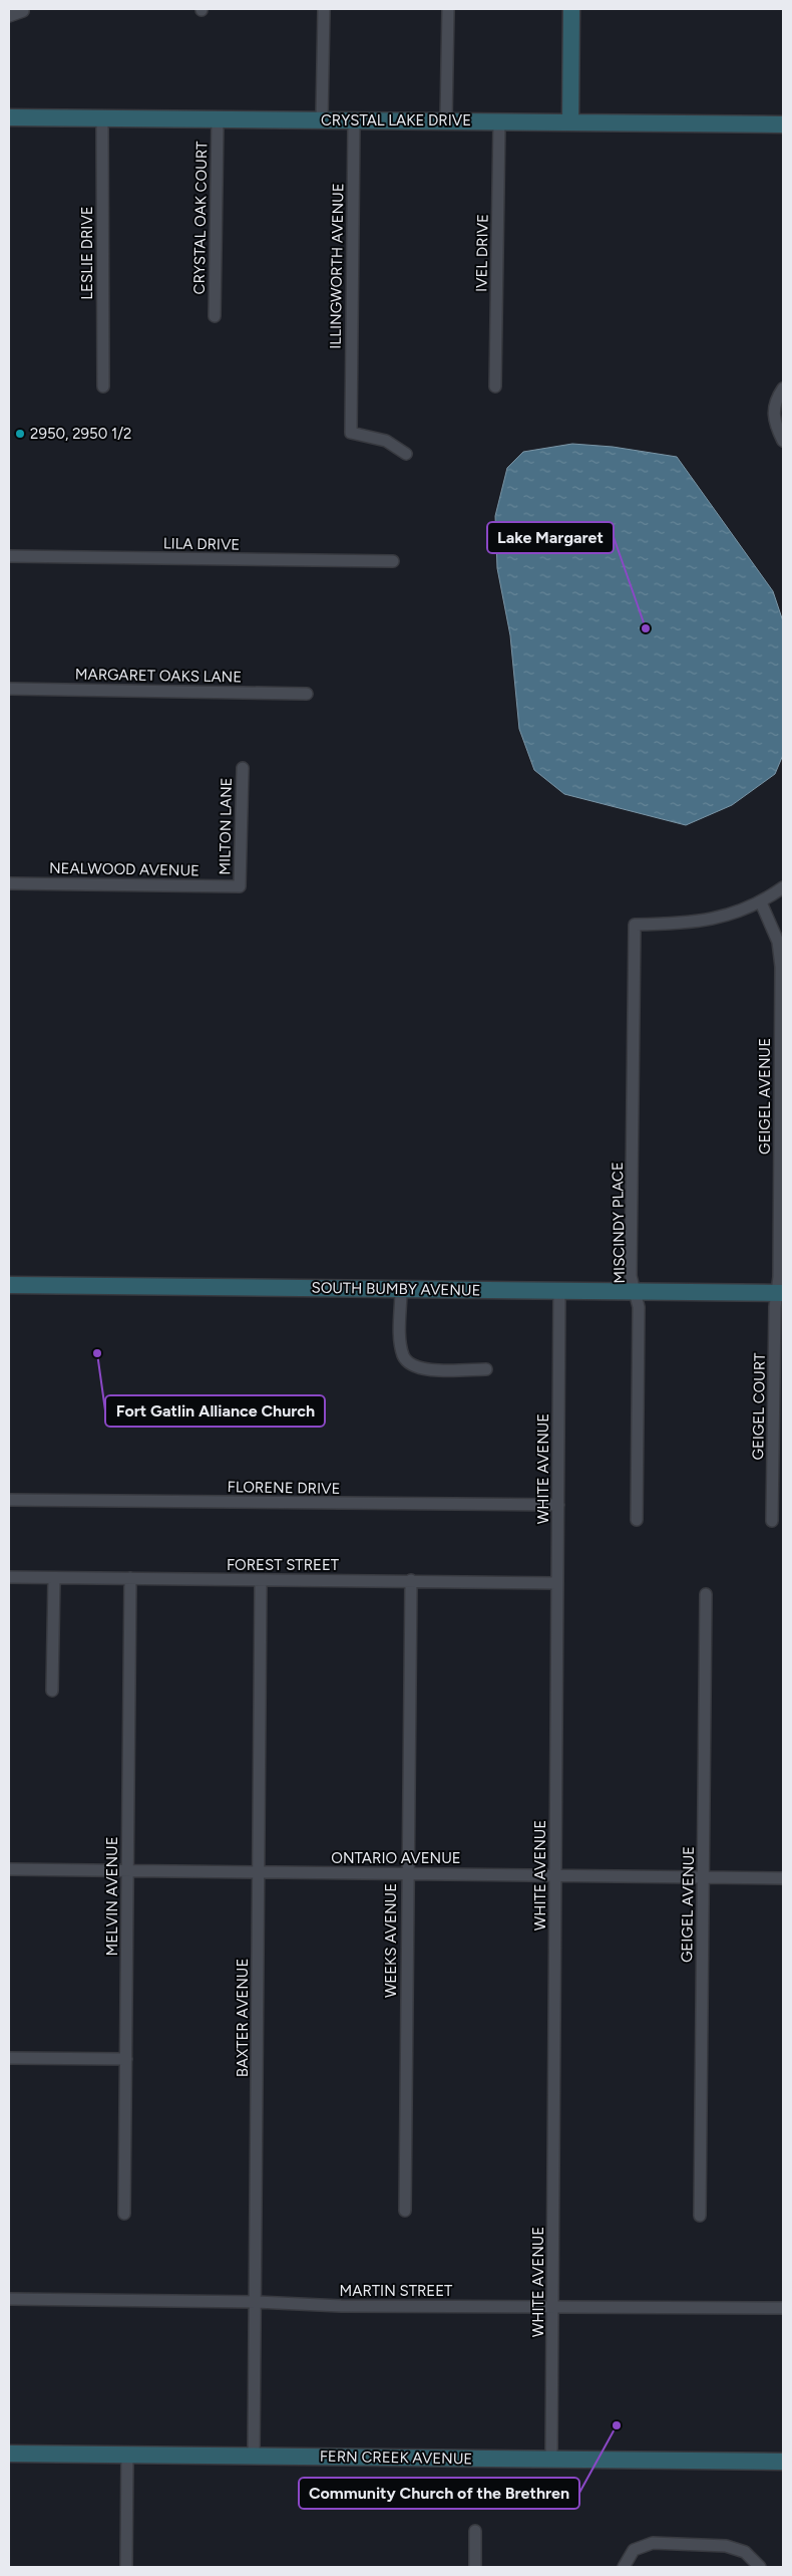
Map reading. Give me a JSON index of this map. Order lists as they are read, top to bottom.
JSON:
{
  "streets": {
    "street": [
      "CRYSTAL LAKE DRIVE",
      "CRYSTAL OAK COURT",
      "LESLIE DRIVE",
      "IVEL DRIVE",
      "ILLINGWORTH AVENUE",
      "LILA DRIVE",
      "MARGARET OAKS LANE",
      "MILTON LANE",
      "NEALWOOD AVENUE",
      "GEIGEL AVENUE",
      "MISCINDY PLACE",
      "SOUTH BUMBY AVENUE",
      "GEIGEL COURT",
      "WHITE AVENUE",
      "FLORENE DRIVE",
      "FOREST STREET",
      "ONTARIO AVENUE",
      "MELVIN AVENUE",
      "WEEKS AVENUE",
      "BAXTER AVENUE",
      "MARTIN STREET",
      "FERN CREEK AVENUE"
    ]
  },
  "crossings": [
    ["CRYSTAL LAKE DRIVE", "CRYSTAL OAK COURT"],
    ["CRYSTAL LAKE DRIVE", "LESLIE DRIVE"],
    ["CRYSTAL LAKE DRIVE", "IVEL DRIVE"],
    ["CRYSTAL LAKE DRIVE", "ILLINGWORTH AVENUE"],
    ["MILTON LANE", "NEALWOOD AVENUE"],
    ["GEIGEL AVENUE", "MISCINDY PLACE"],
    ["GEIGEL AVENUE", "SOUTH BUMBY AVENUE"],
    ["GEIGEL AVENUE", "GEIGEL COURT"],
    ["GEIGEL AVENUE", "ONTARIO AVENUE"],
    ["MISCINDY PLACE", "SOUTH BUMBY AVENUE"],
    ["SOUTH BUMBY AVENUE", "GEIGEL COURT"],
    ["SOUTH BUMBY AVENUE", "WHITE AVENUE"],
    ["WHITE AVENUE", "FLORENE DRIVE"],
    ["WHITE AVENUE", "FOREST STREET"],
    ["WHITE AVENUE", "ONTARIO AVENUE"],
    ["WHITE AVENUE", "MARTIN STREET"],
    ["WHITE AVENUE", "FERN CREEK AVENUE"],
    ["FOREST STREET", "MELVIN AVENUE"],
    ["FOREST STREET", "WEEKS AVENUE"],
    ["FOREST STREET", "BAXTER AVENUE"],
    ["ONTARIO AVENUE", "MELVIN AVENUE"],
    ["ONTARIO AVENUE", "WEEKS AVENUE"],
    ["ONTARIO AVENUE", "BAXTER AVENUE"],
    ["BAXTER AVENUE", "MARTIN STREET"],
    ["BAXTER AVENUE", "FERN CREEK AVENUE"]
  ],
  "places": [
    "2950, 2950 1/2",
    "Lake Margaret",
    "Fort Gatlin Alliance Church",
    "Community Church of the Brethren"
  ]
}
